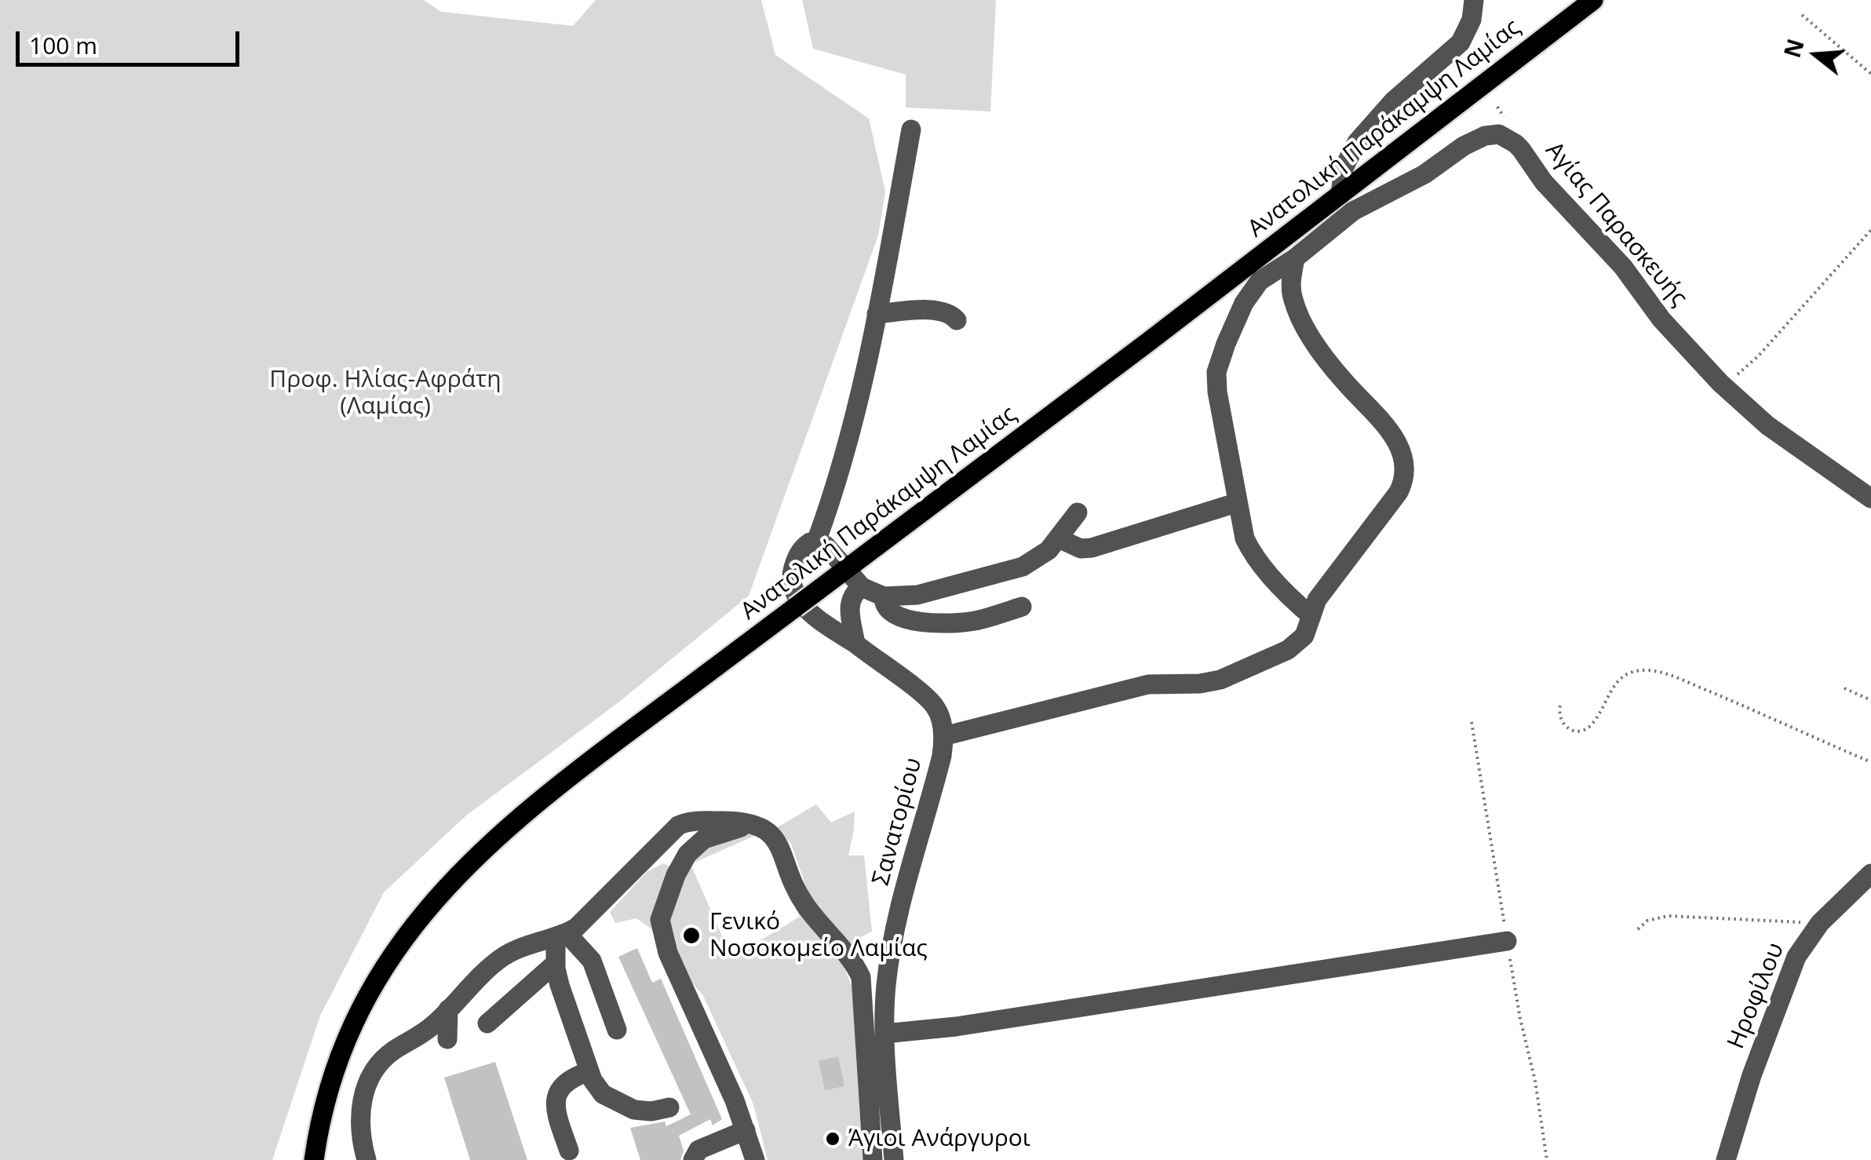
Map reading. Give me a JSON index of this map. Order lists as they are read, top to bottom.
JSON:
{
  "streets": {
    "main road": ["Ανατολική Παράκαμψη Λαμίας"],
    "street": ["Αγίας Παρασκευής", "Σανατορίου", "Ηροφίλου"]
  },
  "parks": ["Προφ. Ηλίας-Αφράτη (Λαμίας)"],
  "places": ["Γενικό Νοσοκομείο Λαμίας", "Άγιοι Ανάργυροι"],
  "scale_bar": "100 m",
  "north": "left"
}
